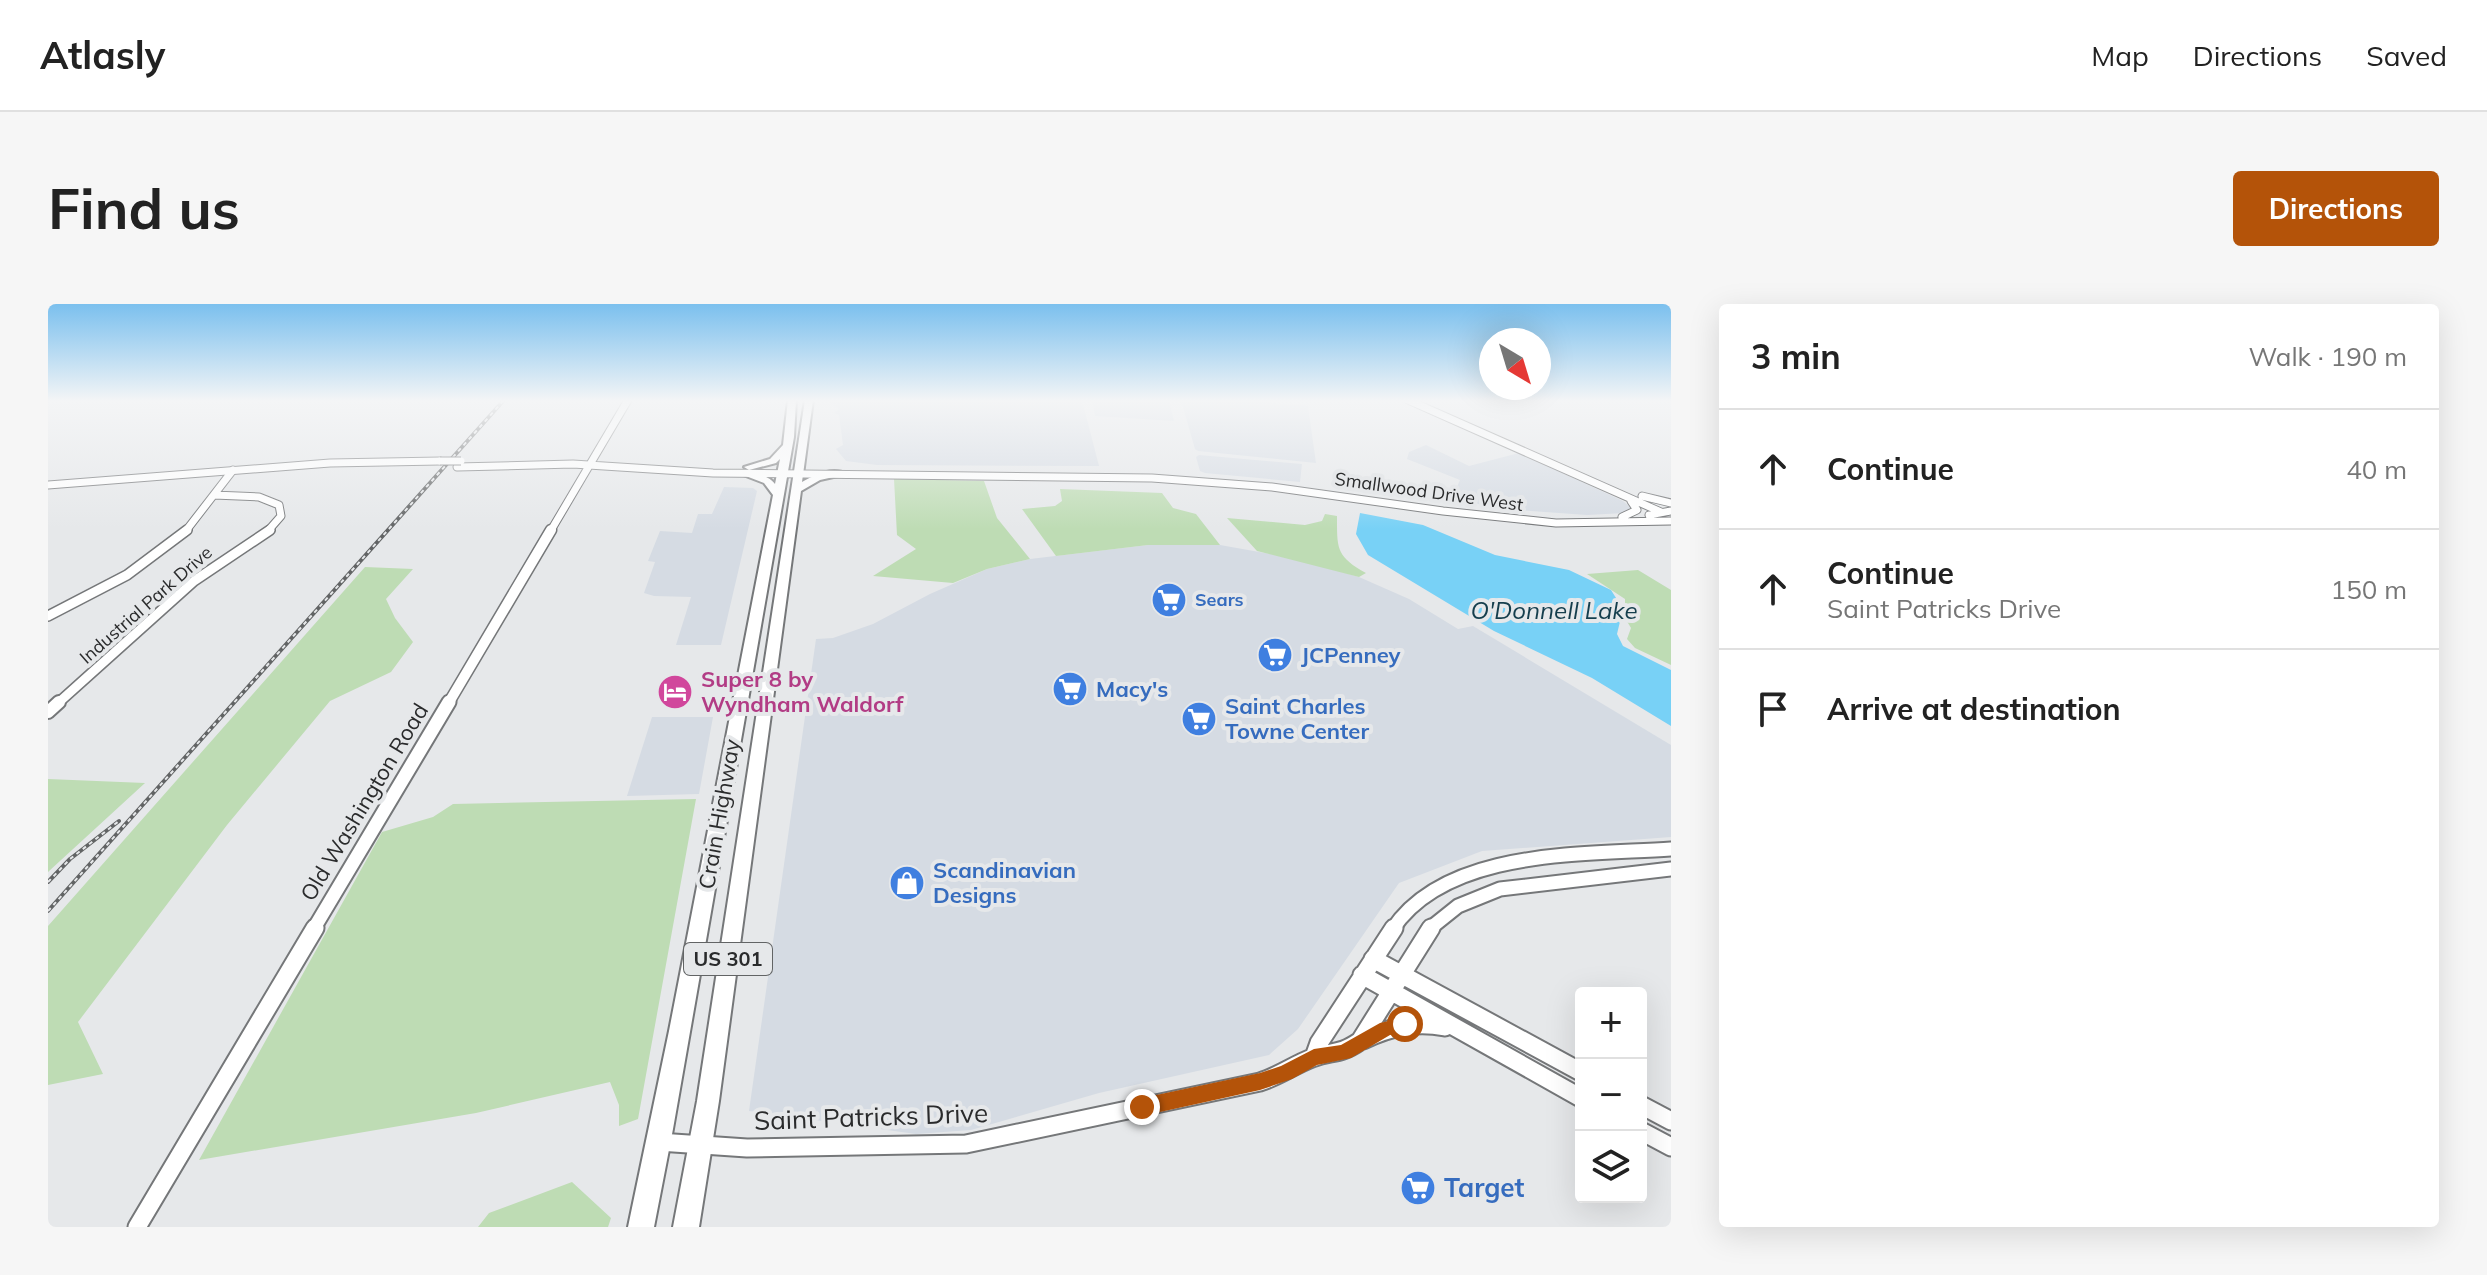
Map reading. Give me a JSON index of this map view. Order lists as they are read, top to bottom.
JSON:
{
  "streets": {
    "highway": ["Crain Highway", "US 301"],
    "main road": ["Smallwood Drive West", "Old Washington Road", "Saint Patricks Drive"],
    "street": ["Industrial Park Drive"]
  },
  "crossings": [
    ["Smallwood Drive West", "Old Washington Road"],
    ["Smallwood Drive West", "Crain Highway"],
    ["Crain Highway", "Saint Patricks Drive"]
  ],
  "water": ["O'Donnell Lake"],
  "places": {
    "supermarket": [
      "Sears",
      "JCPenney",
      "Macy's",
      "Saint Charles Towne Center",
      "Target"
    ],
    "hotel": ["Super 8 by Wyndham Waldorf"],
    "shop": ["Scandinavian Designs"]
  },
  "north": "bottom right",
  "page": {
    "header": "Atlasly",
    "nav": ["Map", "Directions", "Saved"],
    "buttons": "Directions",
    "title": "Find us",
    "heading": ["3 min", "Walk · 190 m"],
    "list": [
      ["Continue", "40 m"],
      ["Continue", "Saint Patricks Drive", "150 m"],
      "Arrive at destination"
    ],
    "map_buttons": ["+", "−"]
  }
}
